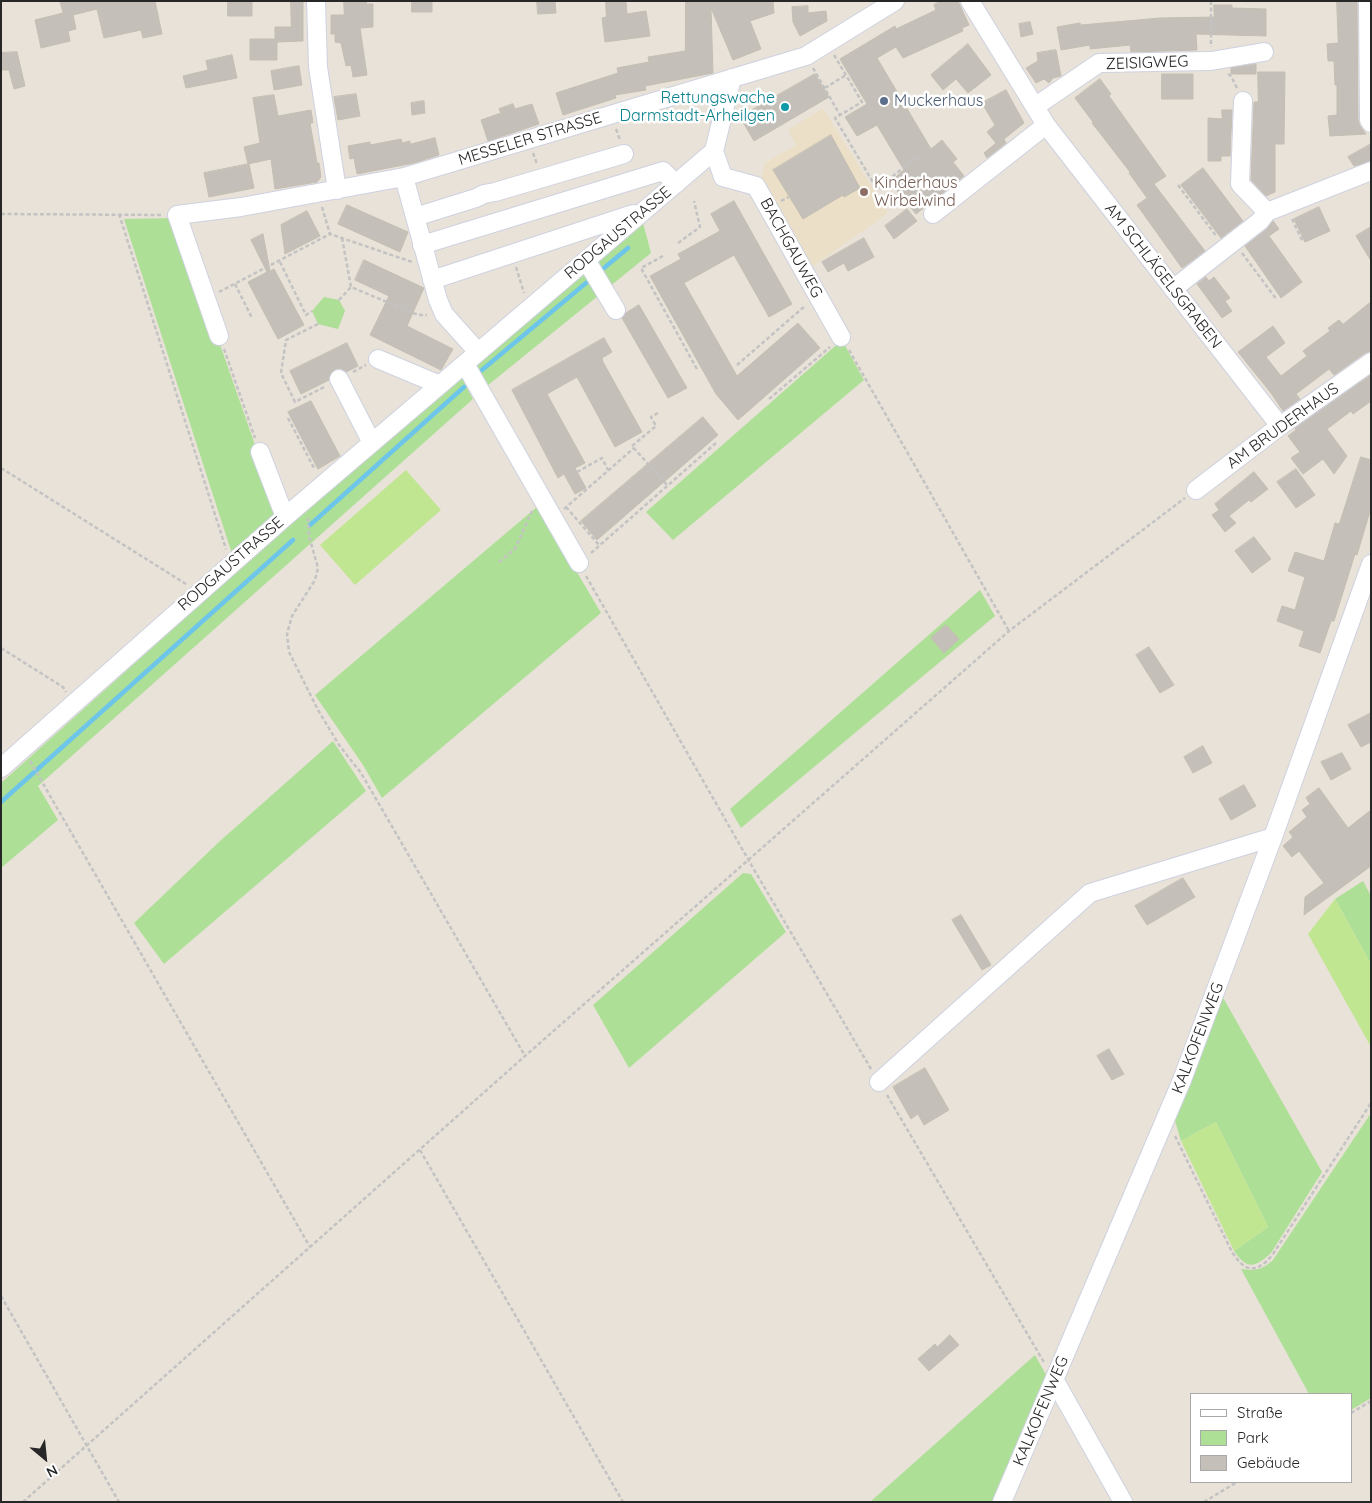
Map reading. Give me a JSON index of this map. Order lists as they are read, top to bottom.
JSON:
{
  "streets": {
    "street": [
      "ZEISIGWEG",
      "MESSELER STRASSE",
      "RODGAUSTRASSE",
      "BACHGAUWEG",
      "AM SCHLÄGELSGRABEN",
      "AM BRUDERHAUS",
      "KALKOFENWEG"
    ]
  },
  "crossings": [
    ["ZEISIGWEG", "AM SCHLÄGELSGRABEN"],
    ["RODGAUSTRASSE", "BACHGAUWEG"],
    ["AM SCHLÄGELSGRABEN", "AM BRUDERHAUS"]
  ],
  "places": ["Muckerhaus", "Rettungswache Darmstadt-Arheilgen", "Kinderhaus Wirbelwind"],
  "legend": ["Straße", "Park", "Gebäude"],
  "north": "bottom right"
}
